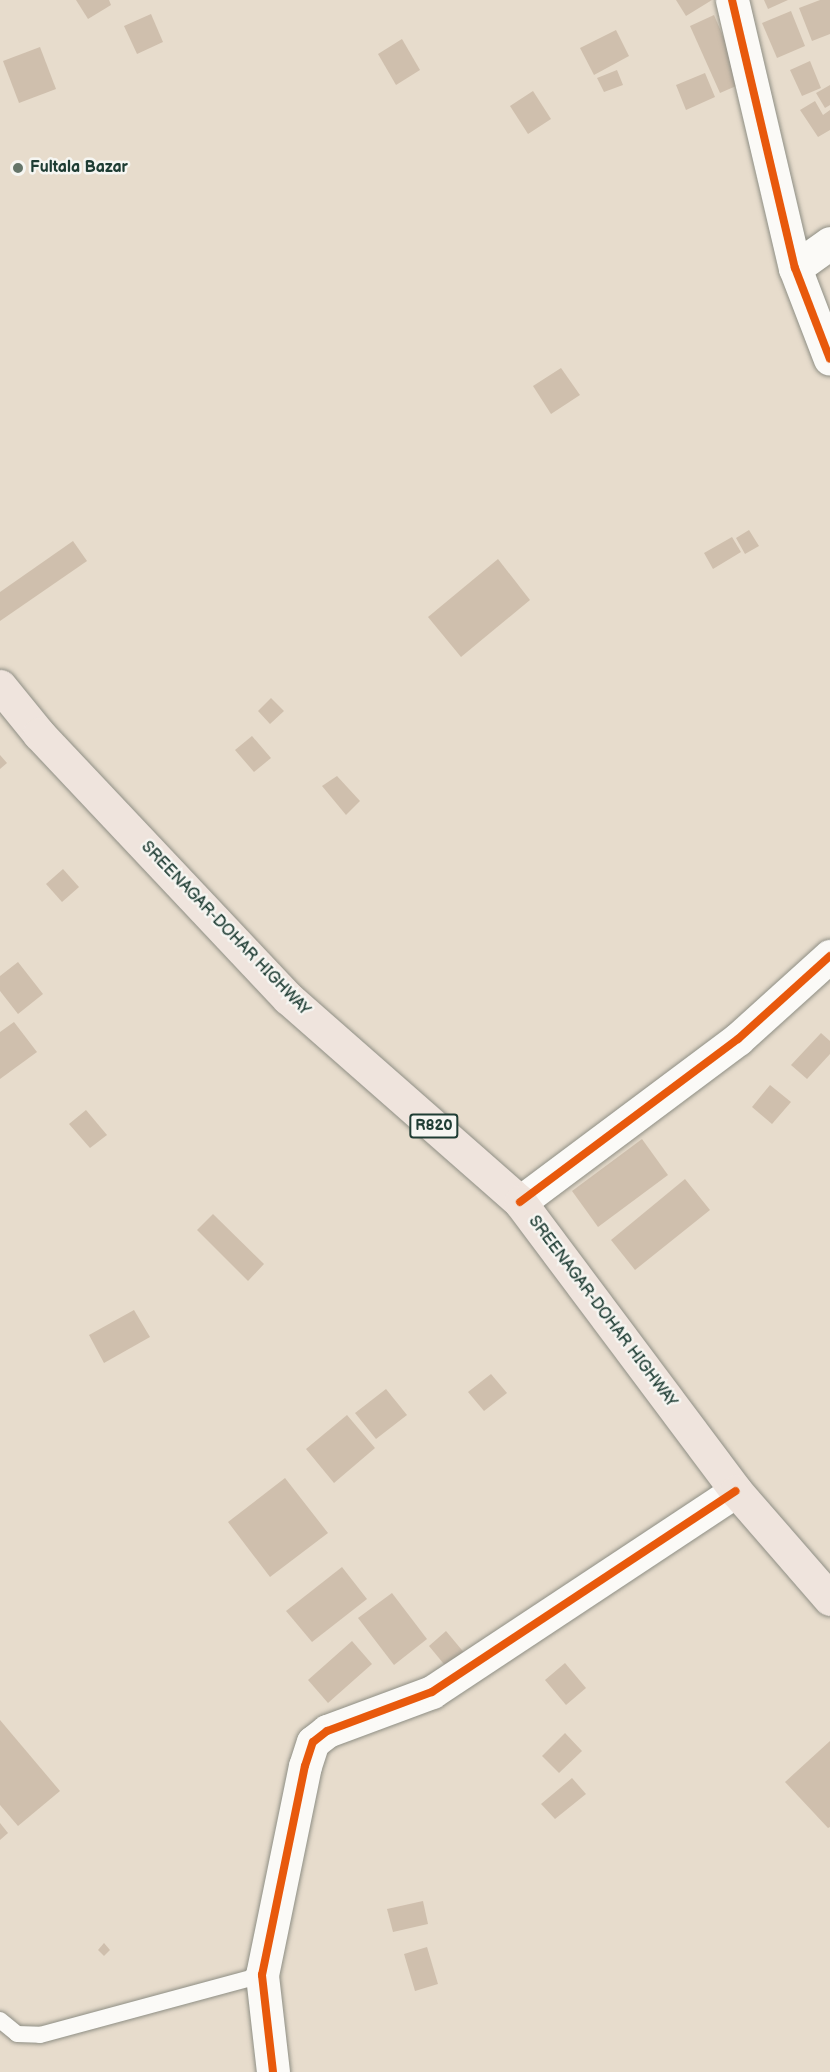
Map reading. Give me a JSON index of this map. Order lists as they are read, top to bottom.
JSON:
{
  "streets": {
    "main road": ["SREENAGAR-DOHAR HIGHWAY", "R820"]
  },
  "places": ["Fultala Bazar"]
}
